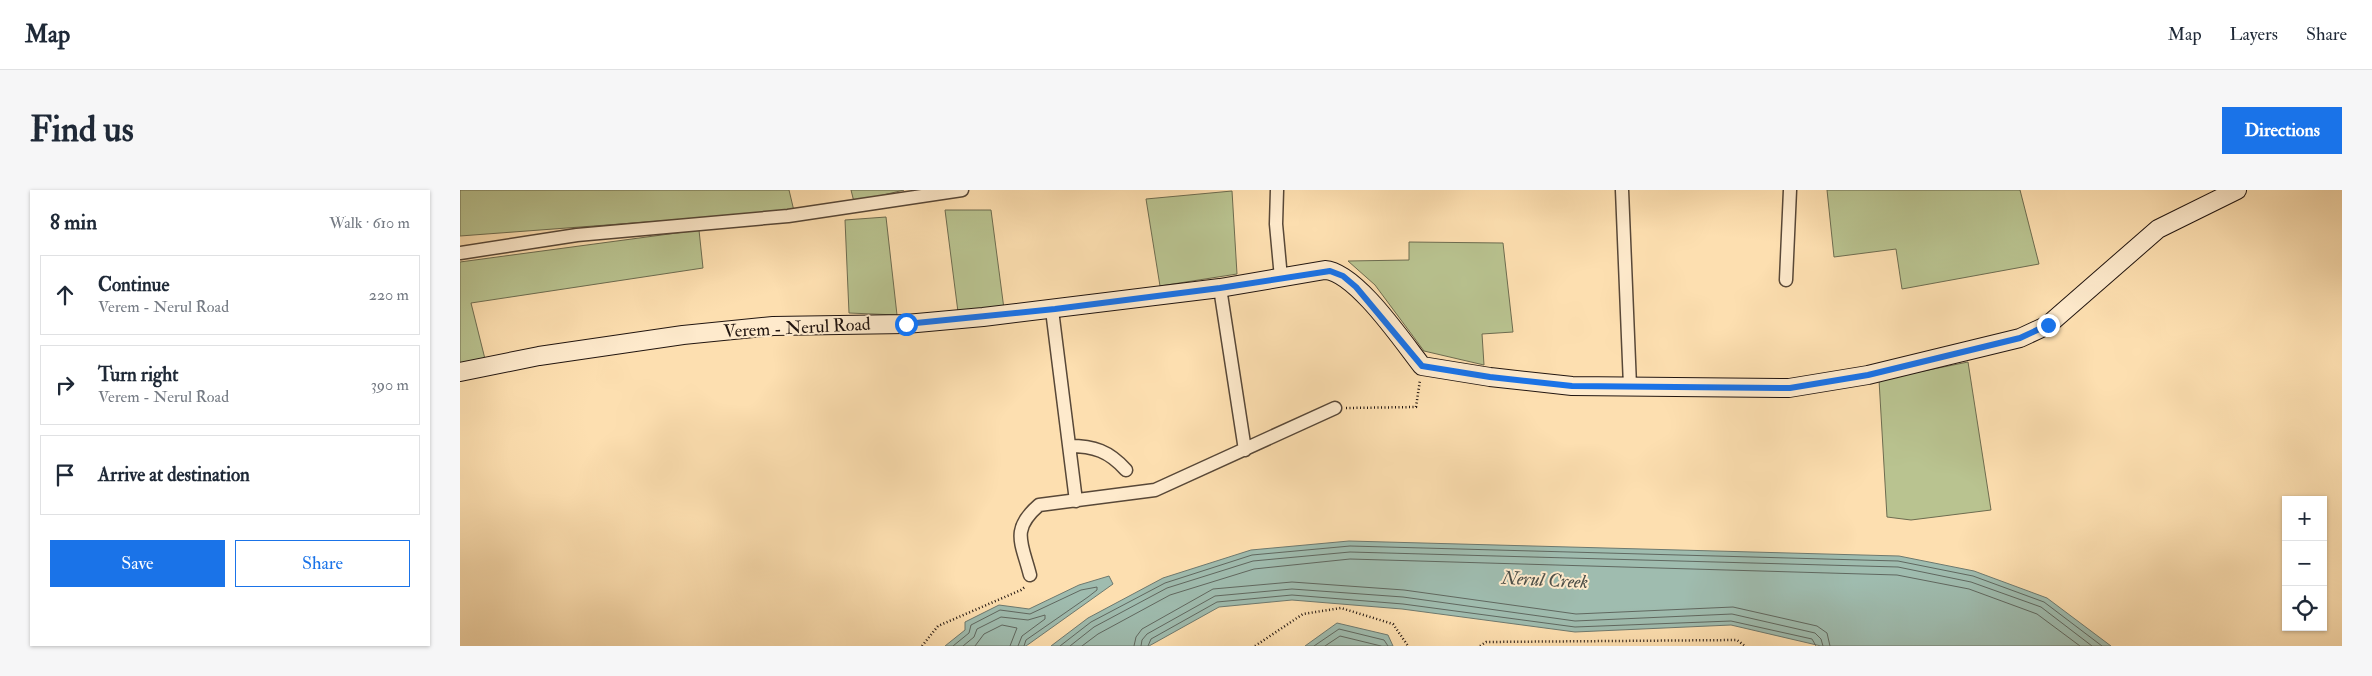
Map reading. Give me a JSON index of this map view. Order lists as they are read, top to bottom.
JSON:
{
  "streets": {
    "main road": ["Verem - Nerul Road"]
  },
  "water": ["Nerul Creek"],
  "page": {
    "header": "Map",
    "nav": ["Map", "Layers", "Share"],
    "buttons": [
      "Directions",
      ["Save", "Share"]
    ],
    "title": "Find us",
    "heading": ["8 min", "Walk · 610 m"],
    "list": [
      ["Continue", "Verem - Nerul Road", "220 m"],
      ["Turn right", "Verem - Nerul Road", "390 m"],
      "Arrive at destination"
    ],
    "map_buttons": ["+", "−"]
  }
}
